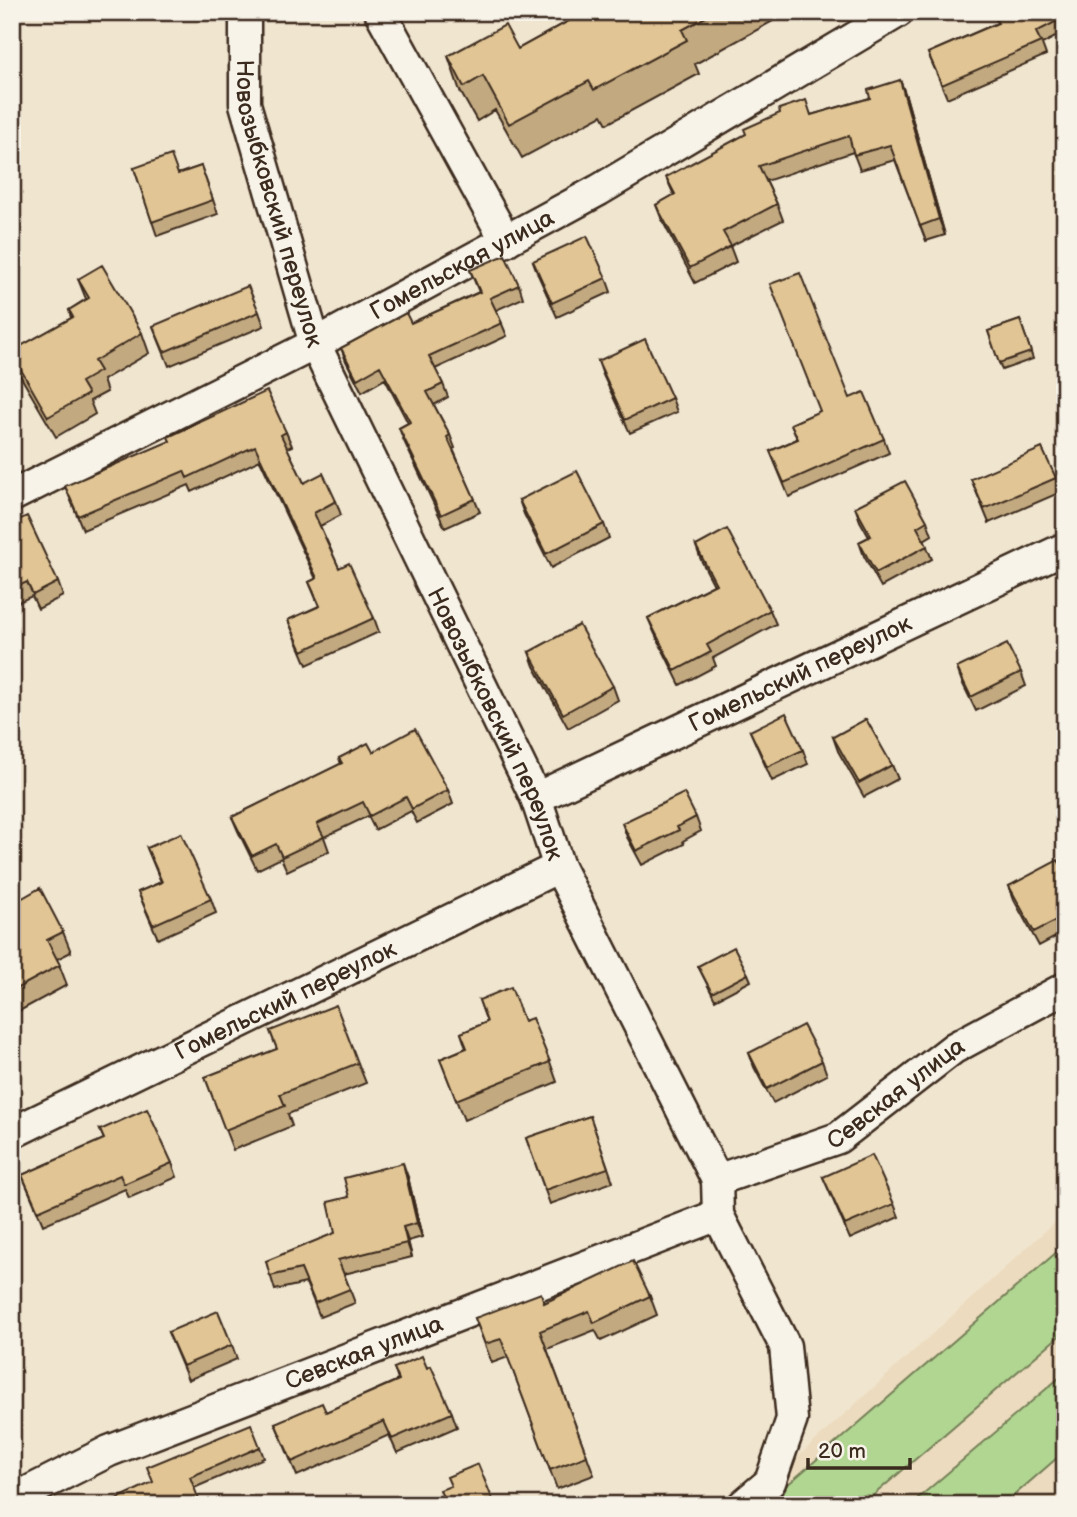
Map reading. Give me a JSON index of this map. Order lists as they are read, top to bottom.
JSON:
{
  "streets": {
    "street": [
      "Новозыбковский переулок",
      "Гомельская улица",
      "Гомельский переулок",
      "Севская улица"
    ]
  },
  "crossings": [
    ["Новозыбковский переулок", "Гомельская улица"],
    ["Новозыбковский переулок", "Гомельский переулок"],
    ["Новозыбковский переулок", "Севская улица"]
  ],
  "scale_bar": "20 m"
}
